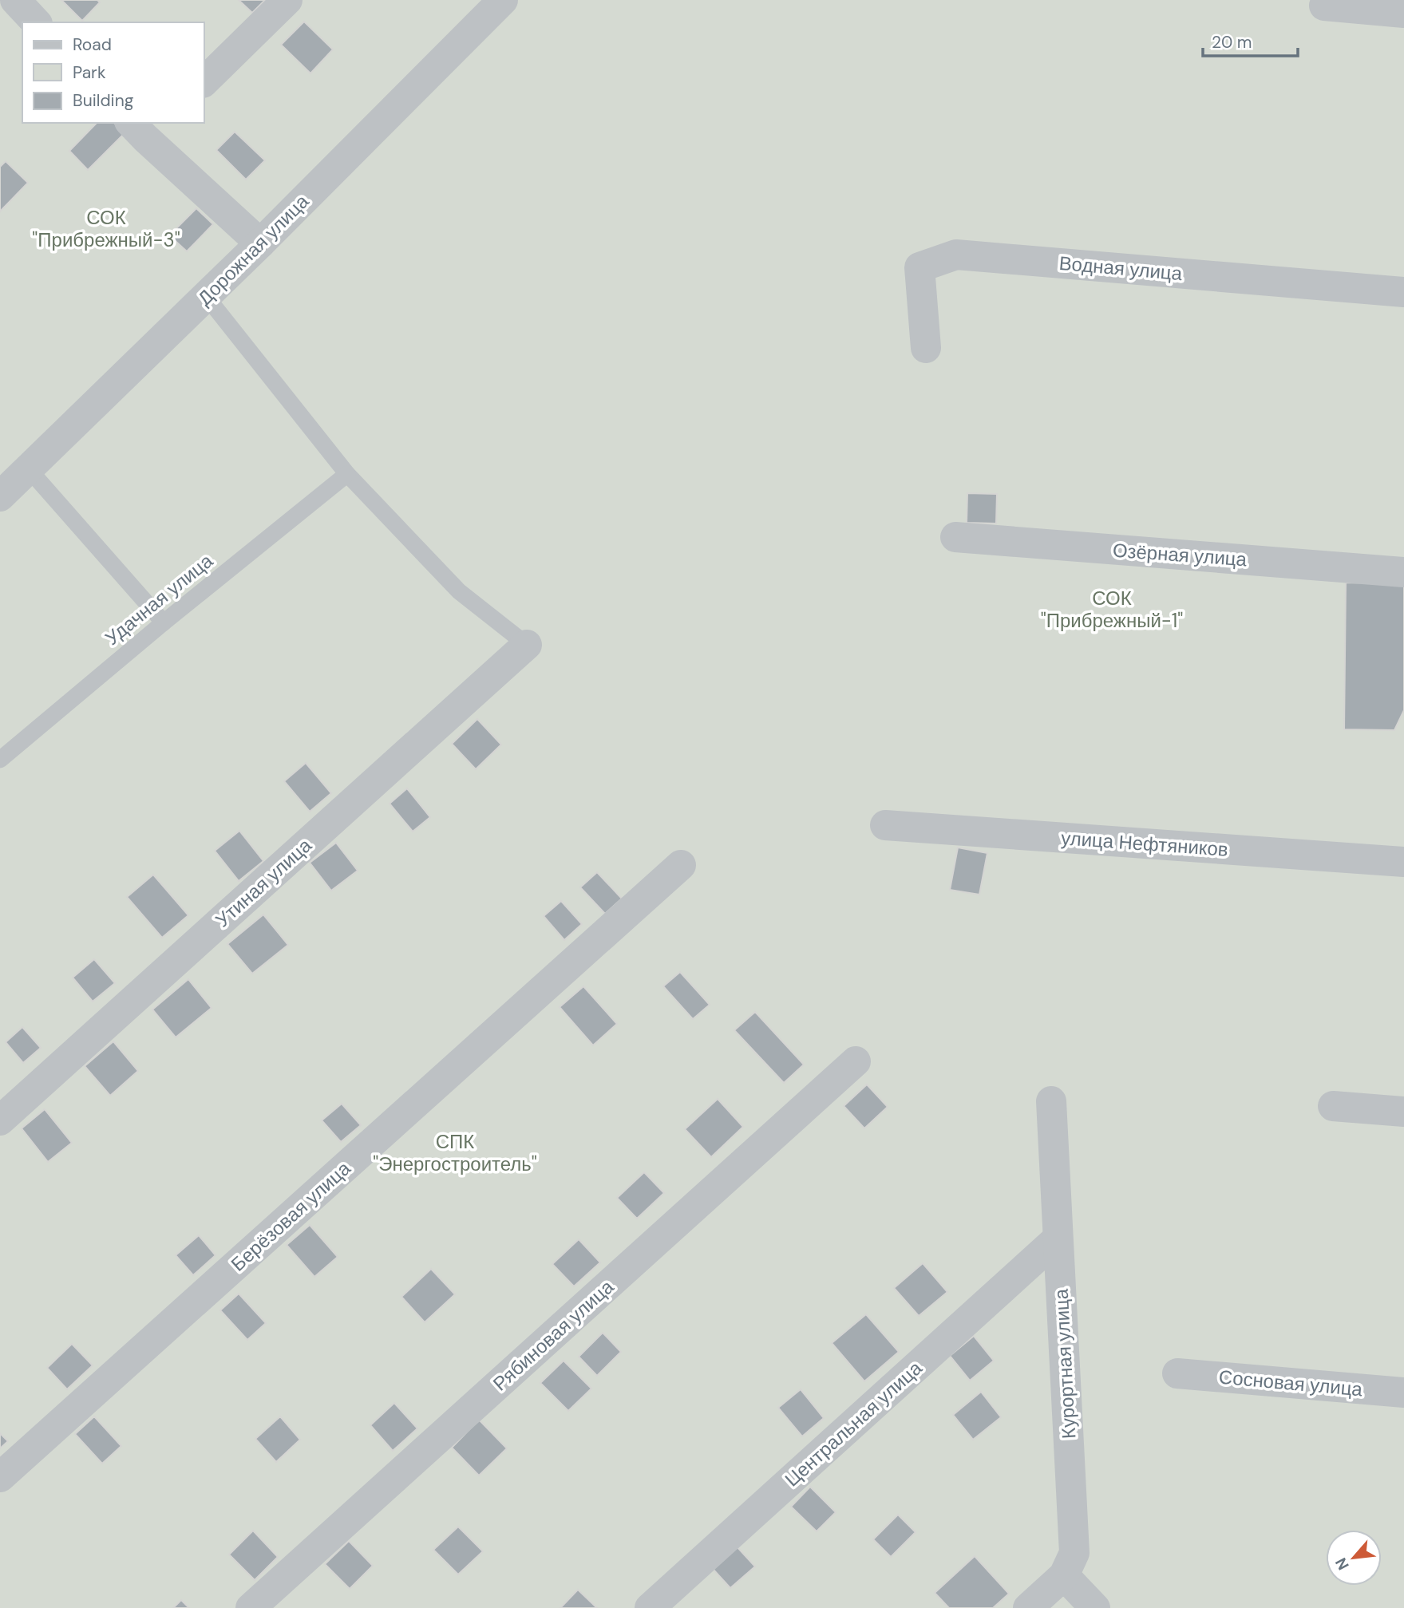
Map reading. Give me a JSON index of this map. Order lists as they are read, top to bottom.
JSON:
{
  "streets": {
    "street": [
      "Дорожная улица",
      "Водная улица",
      "Озёрная улица",
      "улица Нефтяников",
      "Утиная улица",
      "Берёзовая улица",
      "Рябиновая улица",
      "Курортная улица",
      "Сосновая улица",
      "Центральная улица"
    ],
    "lane": ["Удачная улица"]
  },
  "crossings": [
    ["Курортная улица", "Центральная улица"]
  ],
  "parks": ["СОК \"Прибрежный-3\"", "СОК \"Прибрежный-1\"", "СПК \"Энергостроитель\""],
  "legend": ["Road", "Park", "Building"],
  "scale_bar": "20 m",
  "north": "bottom left"
}
